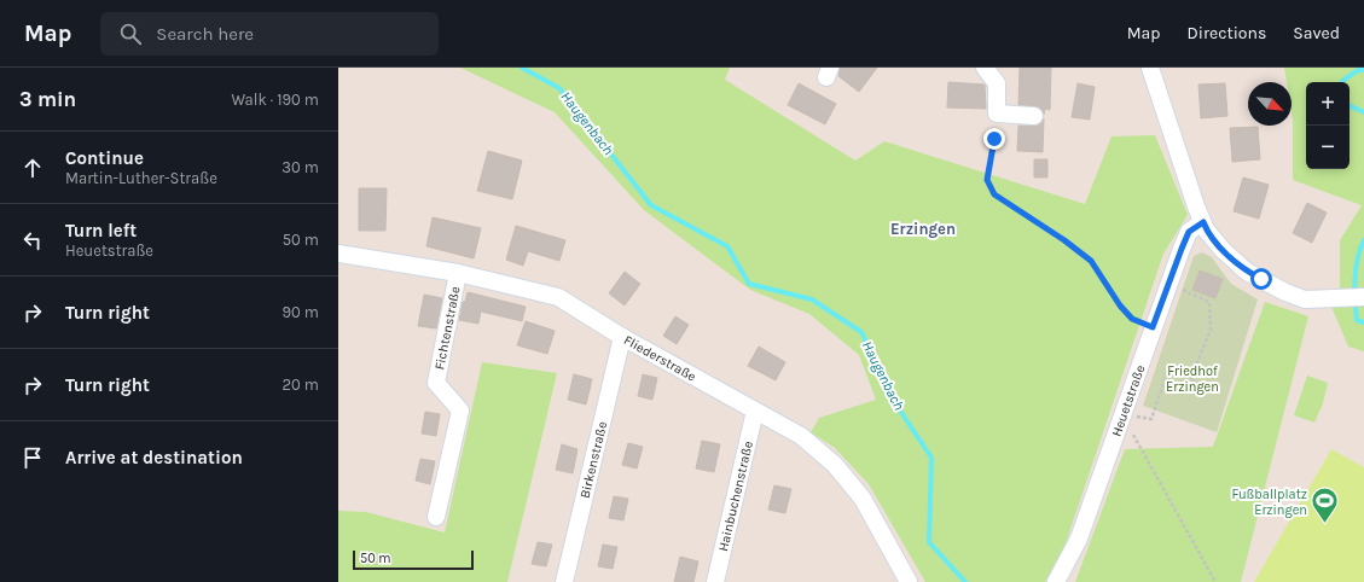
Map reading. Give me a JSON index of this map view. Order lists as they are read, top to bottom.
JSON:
{
  "streets": {
    "street": [
      "Fichtenstraße",
      "Fliederstraße",
      "Heuetstraße",
      "Birkenstraße",
      "Hainbuchenstraße"
    ]
  },
  "crossings": [
    ["Fichtenstraße", "Fliederstraße"],
    ["Fliederstraße", "Birkenstraße"],
    ["Fliederstraße", "Hainbuchenstraße"]
  ],
  "districts": ["Erzingen"],
  "water": ["Haugenbach"],
  "parks": ["Friedhof Erzingen"],
  "places": {
    "sports": ["Fußballplatz Erzingen"]
  },
  "scale_bar": "50 m",
  "north": "bottom right",
  "page": {
    "header": "Map",
    "search": "Search here",
    "nav": ["Map", "Directions", "Saved"],
    "heading": ["3 min", "Walk · 190 m"],
    "map_buttons": ["+", "−"],
    "list": [
      ["Continue", "Martin-Luther-Straße", "30 m"],
      ["Turn left", "Heuetstraße", "50 m"],
      ["Turn right", "90 m"],
      ["Turn right", "20 m"],
      "Arrive at destination"
    ],
    "scale": "50 m"
  }
}
